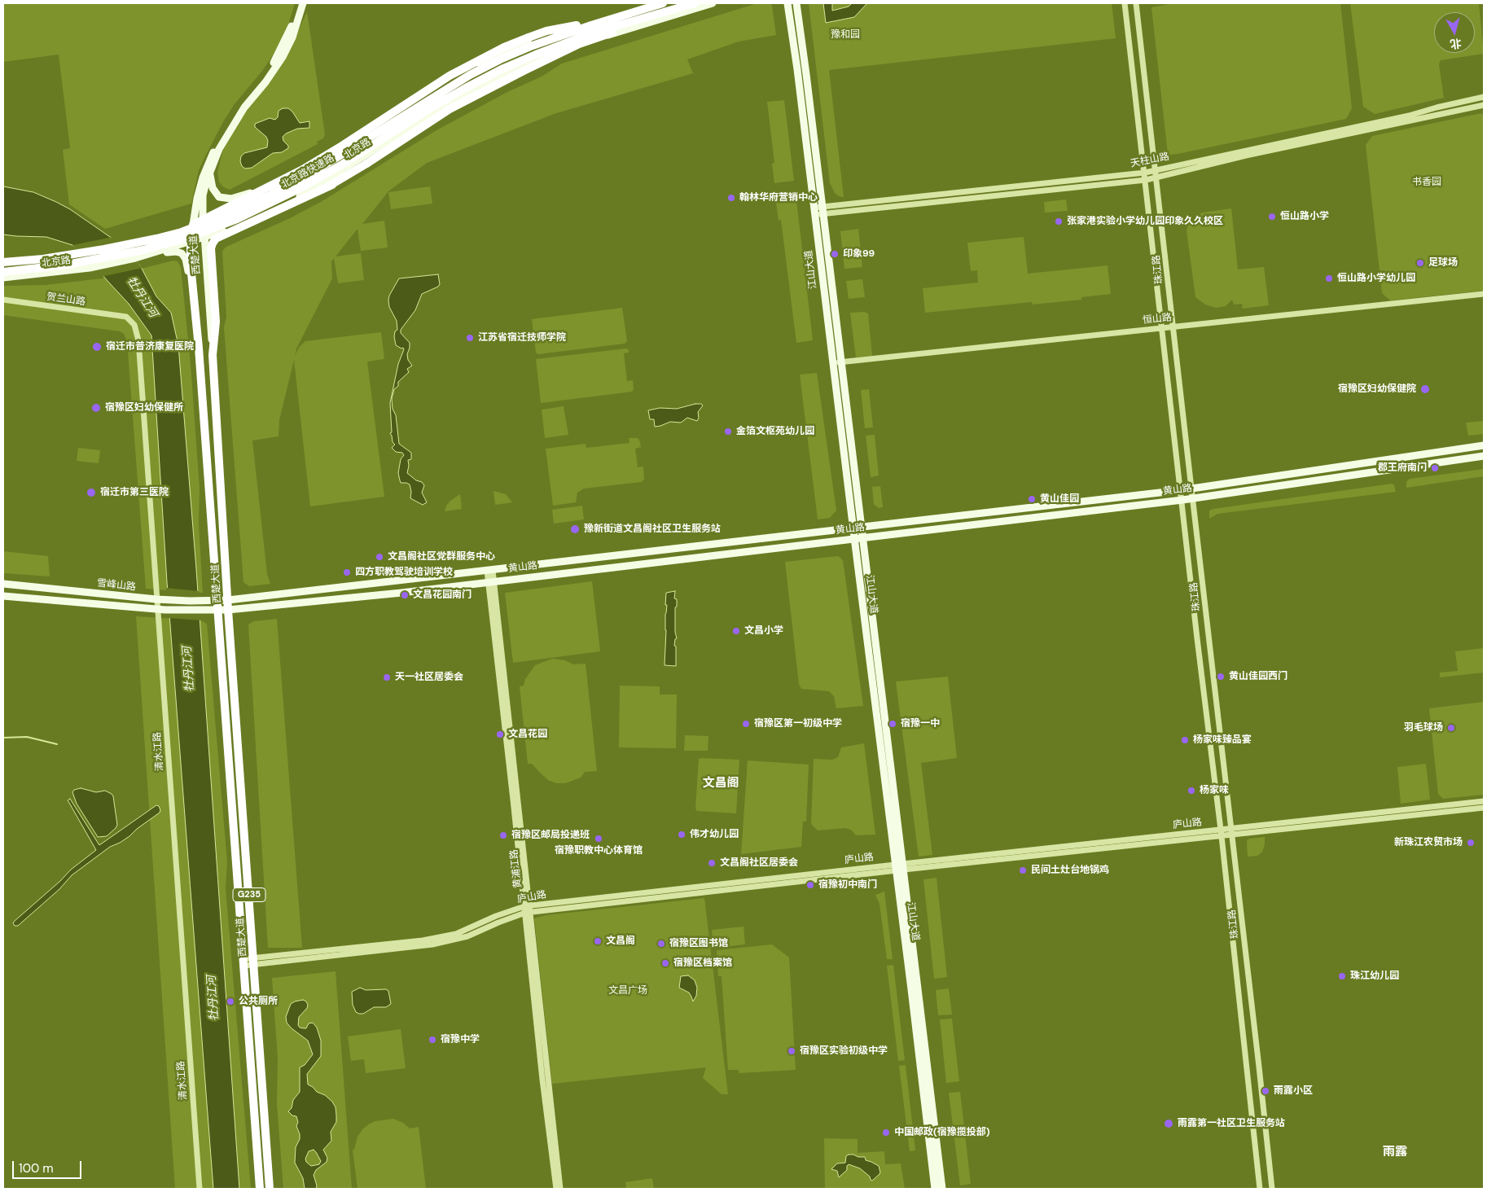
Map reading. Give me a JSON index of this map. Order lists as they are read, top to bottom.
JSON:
{
  "streets": {
    "highway": ["北京路快速路", "西楚大道", "G235"],
    "main road": [
      "北京路",
      "江山大道",
      "黄山路",
      "雪峰山路"
    ],
    "street": [
      "天柱山路",
      "珠江路",
      "贺兰山路",
      "恒山路",
      "清水江路",
      "庐山路",
      "黄浦江路"
    ]
  },
  "crossings": [
    ["北京路", "西楚大道"],
    ["天柱山路", "江山大道"],
    ["天柱山路", "珠江路"],
    ["西楚大道", "黄山路"],
    ["西楚大道", "雪峰山路"],
    ["西楚大道", "庐山路"],
    ["西楚大道", "G235"],
    ["江山大道", "恒山路"],
    ["江山大道", "黄山路"],
    ["江山大道", "庐山路"],
    ["珠江路", "恒山路"],
    ["珠江路", "黄山路"],
    ["珠江路", "庐山路"],
    ["贺兰山路", "清水江路"],
    ["黄山路", "雪峰山路"],
    ["黄山路", "黄浦江路"],
    ["黄山路", "G235"],
    ["雪峰山路", "清水江路"],
    ["雪峰山路", "G235"],
    ["庐山路", "黄浦江路"]
  ],
  "districts": ["文昌阁", "雨露"],
  "water": ["牡丹江河"],
  "parks": ["豫和园", "书香园", "文昌广场"],
  "places": [
    "翰林华府营销中心",
    "恒山路小学",
    "张家港实验小学幼儿园印象久久校区",
    "印象99",
    "足球场",
    "恒山路小学幼儿园",
    "江苏省宿迁技师学院",
    "宿迁市普济康复医院",
    "宿豫区妇幼保健院",
    "宿豫区妇幼保健所",
    "金箔文枢苑幼儿园",
    "郡王府南门",
    "宿迁市第三医院",
    "黄山佳园",
    "豫新街道文昌阁社区卫生服务站",
    "文昌阁社区党群服务中心",
    "四方职教驾驶培训学校",
    "文昌花园南门",
    "文昌小学",
    "黄山佳园西门",
    "天一社区居委会",
    "宿豫区第一初级中学",
    "宿豫一中",
    "羽毛球场",
    "文昌花园",
    "杨家味臻品宴",
    "杨家味",
    "伟才幼儿园",
    "宿豫区邮局投递班",
    "宿豫职教中心体育馆",
    "新珠江农贸市场",
    "文昌阁社区居委会",
    "民间土灶台地锅鸡",
    "宿豫初中南门",
    "文昌阁",
    "宿豫区图书馆",
    "宿豫区档案馆",
    "珠江幼儿园",
    "公共厕所",
    "宿豫中学",
    "宿豫区实验初级中学",
    "雨露小区",
    "雨露第一社区卫生服务站",
    "中国邮政(宿豫揽投部)"
  ],
  "scale_bar": "100 m",
  "north": "bottom"
}
